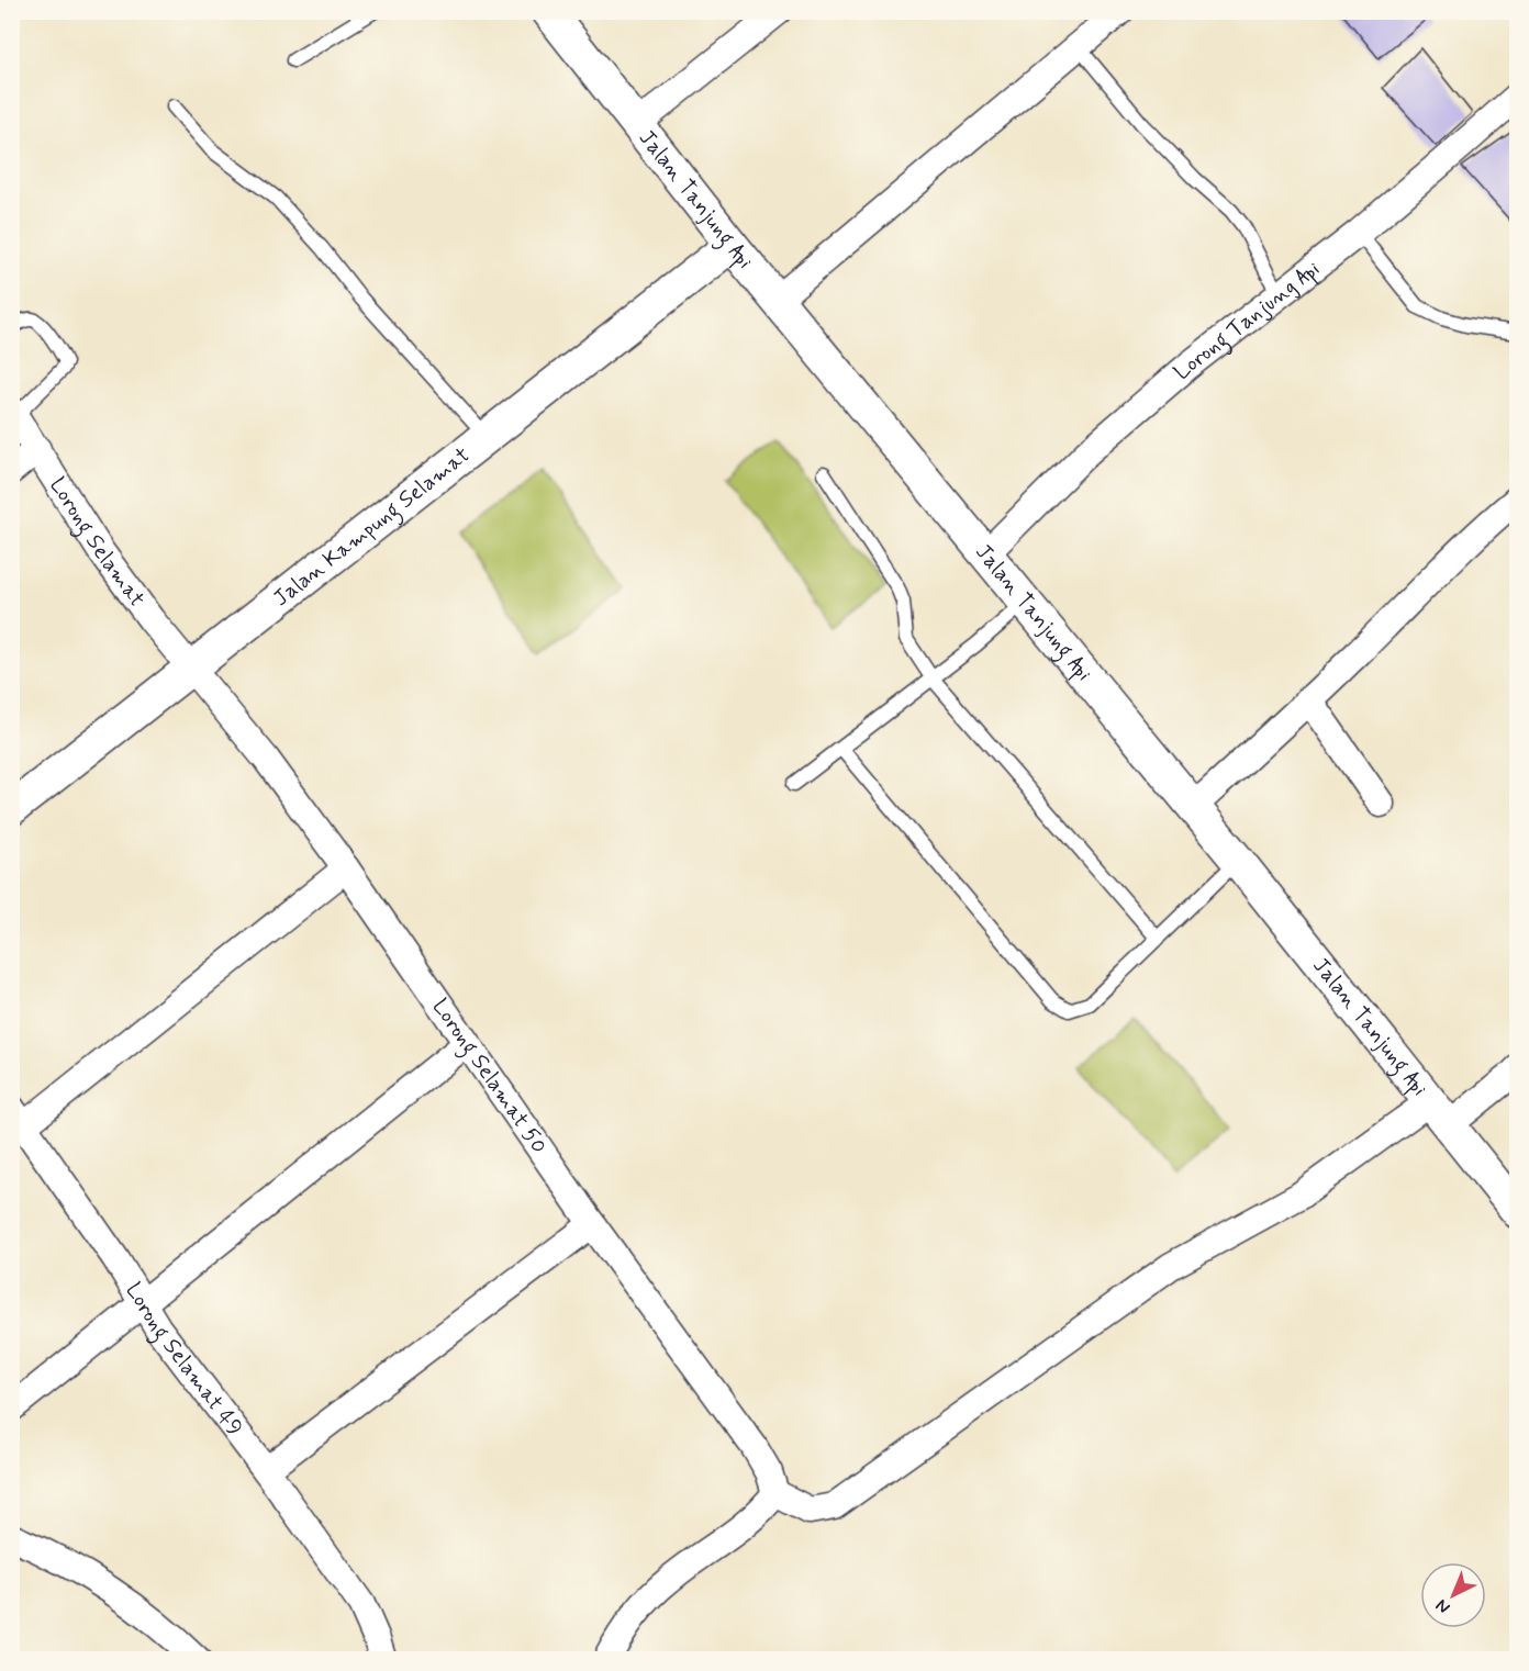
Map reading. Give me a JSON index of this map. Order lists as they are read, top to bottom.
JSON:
{
  "streets": {
    "street": [
      "Jalan Tanjung Api",
      "Lorong Tanjung Api",
      "Jalan Kampung Selamat",
      "Lorong Selamat",
      "Lorong Selamat 50",
      "Lorong Selamat 49"
    ]
  },
  "crossings": [
    ["Jalan Tanjung Api", "Lorong Tanjung Api"],
    ["Jalan Tanjung Api", "Jalan Kampung Selamat"],
    ["Jalan Kampung Selamat", "Lorong Selamat"],
    ["Jalan Kampung Selamat", "Lorong Selamat 50"],
    ["Lorong Selamat", "Lorong Selamat 50"]
  ],
  "north": "bottom left"
}
